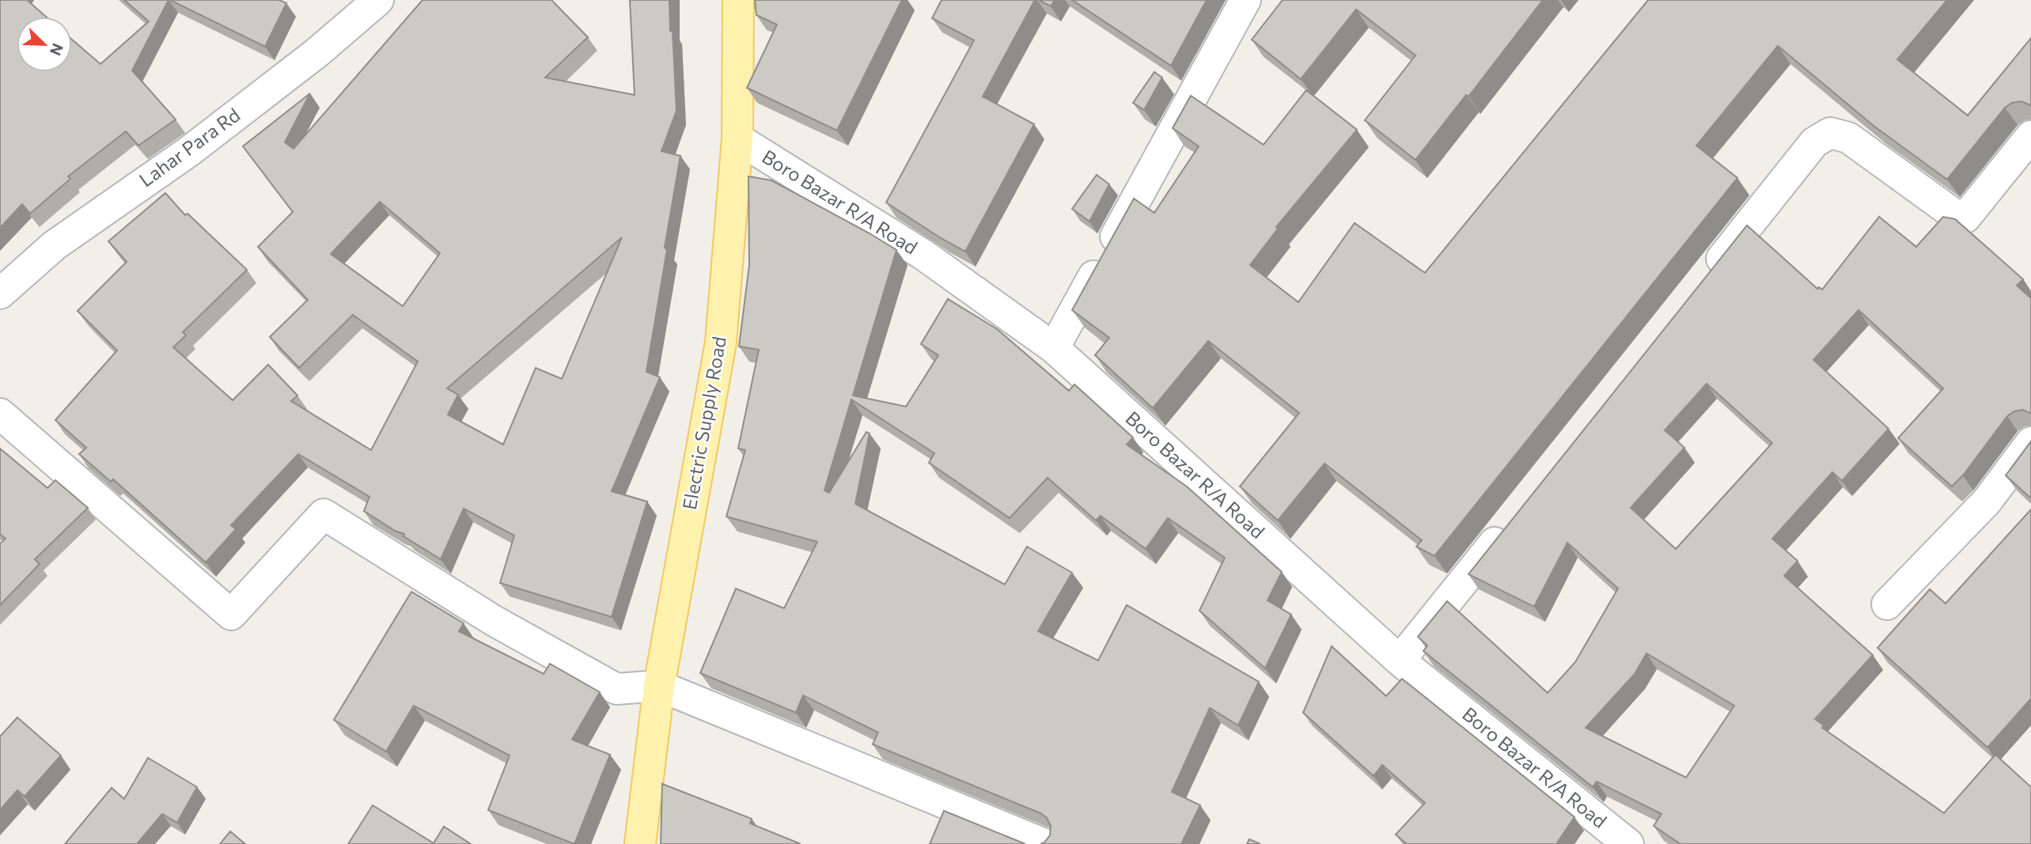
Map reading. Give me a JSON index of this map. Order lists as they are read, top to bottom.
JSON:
{
  "streets": {
    "main road": ["Electric Supply Road"],
    "street": ["Lahar Para Rd", "Boro Bazar R/A Road"]
  },
  "crossings": [
    ["Boro Bazar R/A Road", "Electric Supply Road"]
  ],
  "north": "bottom right"
}
